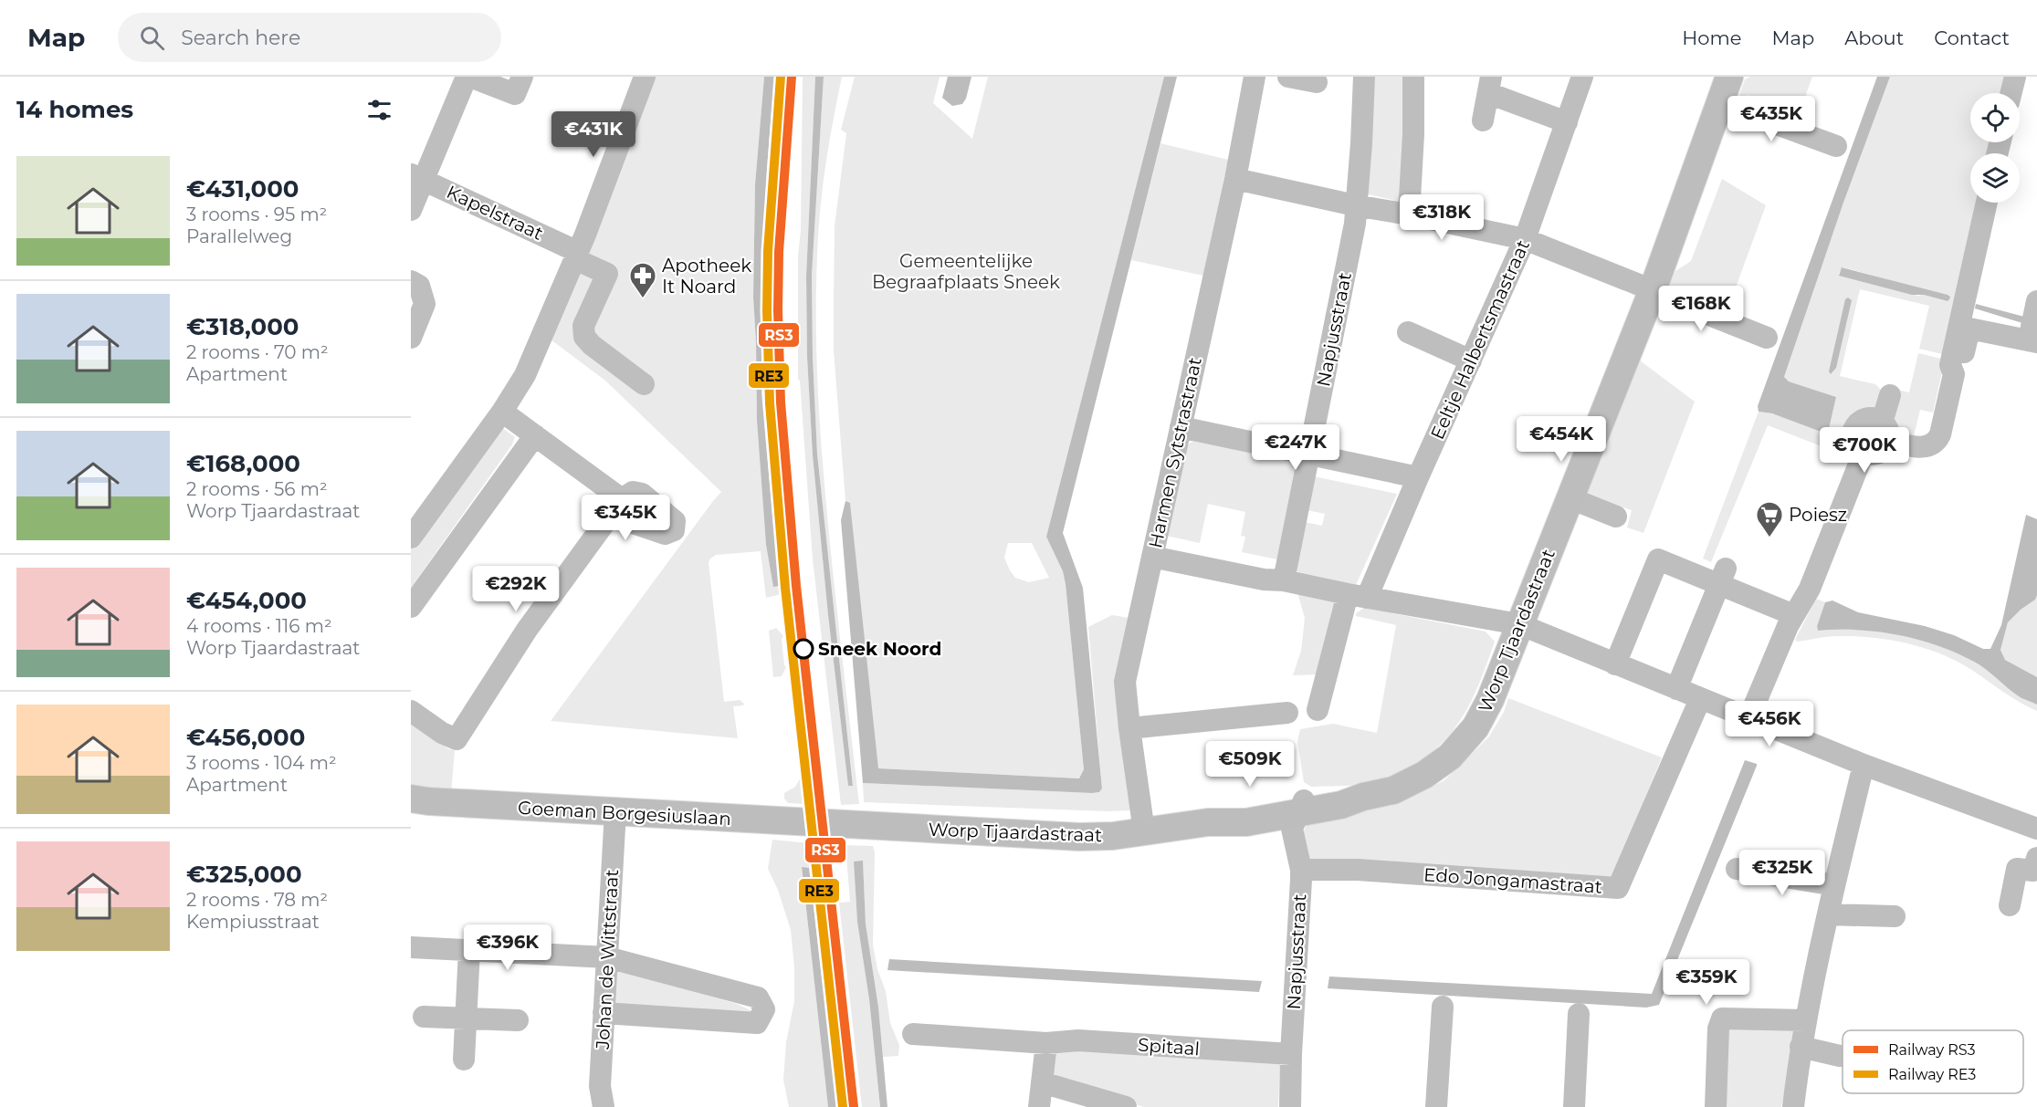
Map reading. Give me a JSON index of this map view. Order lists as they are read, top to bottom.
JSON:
{
  "streets": {
    "main road": ["Worp Tjaardastraat", "Goeman Borgesiuslaan"],
    "street": [
      "Kapelstraat",
      "Napjusstraat",
      "Eeltje Halbertsmastraat",
      "Harmen Sytstrastraat",
      "Edo Jongamastraat",
      "Johan de Wittstraat",
      "Spitaal"
    ]
  },
  "crossings": [
    ["Napjusstraat", "Worp Tjaardastraat"],
    ["Napjusstraat", "Edo Jongamastraat"],
    ["Napjusstraat", "Spitaal"],
    ["Harmen Sytstrastraat", "Worp Tjaardastraat"],
    ["Worp Tjaardastraat", "Goeman Borgesiuslaan"],
    ["Goeman Borgesiuslaan", "Johan de Wittstraat"]
  ],
  "parks": ["Gemeentelijke Begraafplaats Sneek"],
  "places": {
    "pharmacy": ["Apotheek It Noard"],
    "supermarket": ["Poiesz"],
    "other": ["Sneek Noord"]
  },
  "lines": ["rail line RS3", "rail line RE3"],
  "legend": ["Railway RS3", "Railway RE3"],
  "page": {
    "header": "Map",
    "search": "Search here",
    "nav": [
      "Home",
      "Map",
      "About",
      "Contact"
    ],
    "heading": "14 homes",
    "price": [
      "€435K",
      "€431K",
      "€318K",
      "€168K",
      "€454K",
      "€247K",
      "€700K",
      "€345K",
      "€292K",
      "€456K",
      "€509K",
      "€325K",
      "€396K",
      "€359K"
    ],
    "list": [
      {
        "name": "€431,000",
        "note": "3 rooms · 95 m² · Parallelweg"
      },
      {
        "name": "€318,000",
        "note": "2 rooms · 70 m² · Apartment"
      },
      {
        "name": "€168,000",
        "note": "2 rooms · 56 m² · Worp Tjaardastraat"
      },
      {
        "name": "€454,000",
        "note": "4 rooms · 116 m² · Worp Tjaardastraat"
      },
      {
        "name": "€456,000",
        "note": "3 rooms · 104 m² · Apartment"
      },
      {
        "name": "€325,000",
        "note": "2 rooms · 78 m² · Kempiusstraat"
      }
    ]
  }
}
